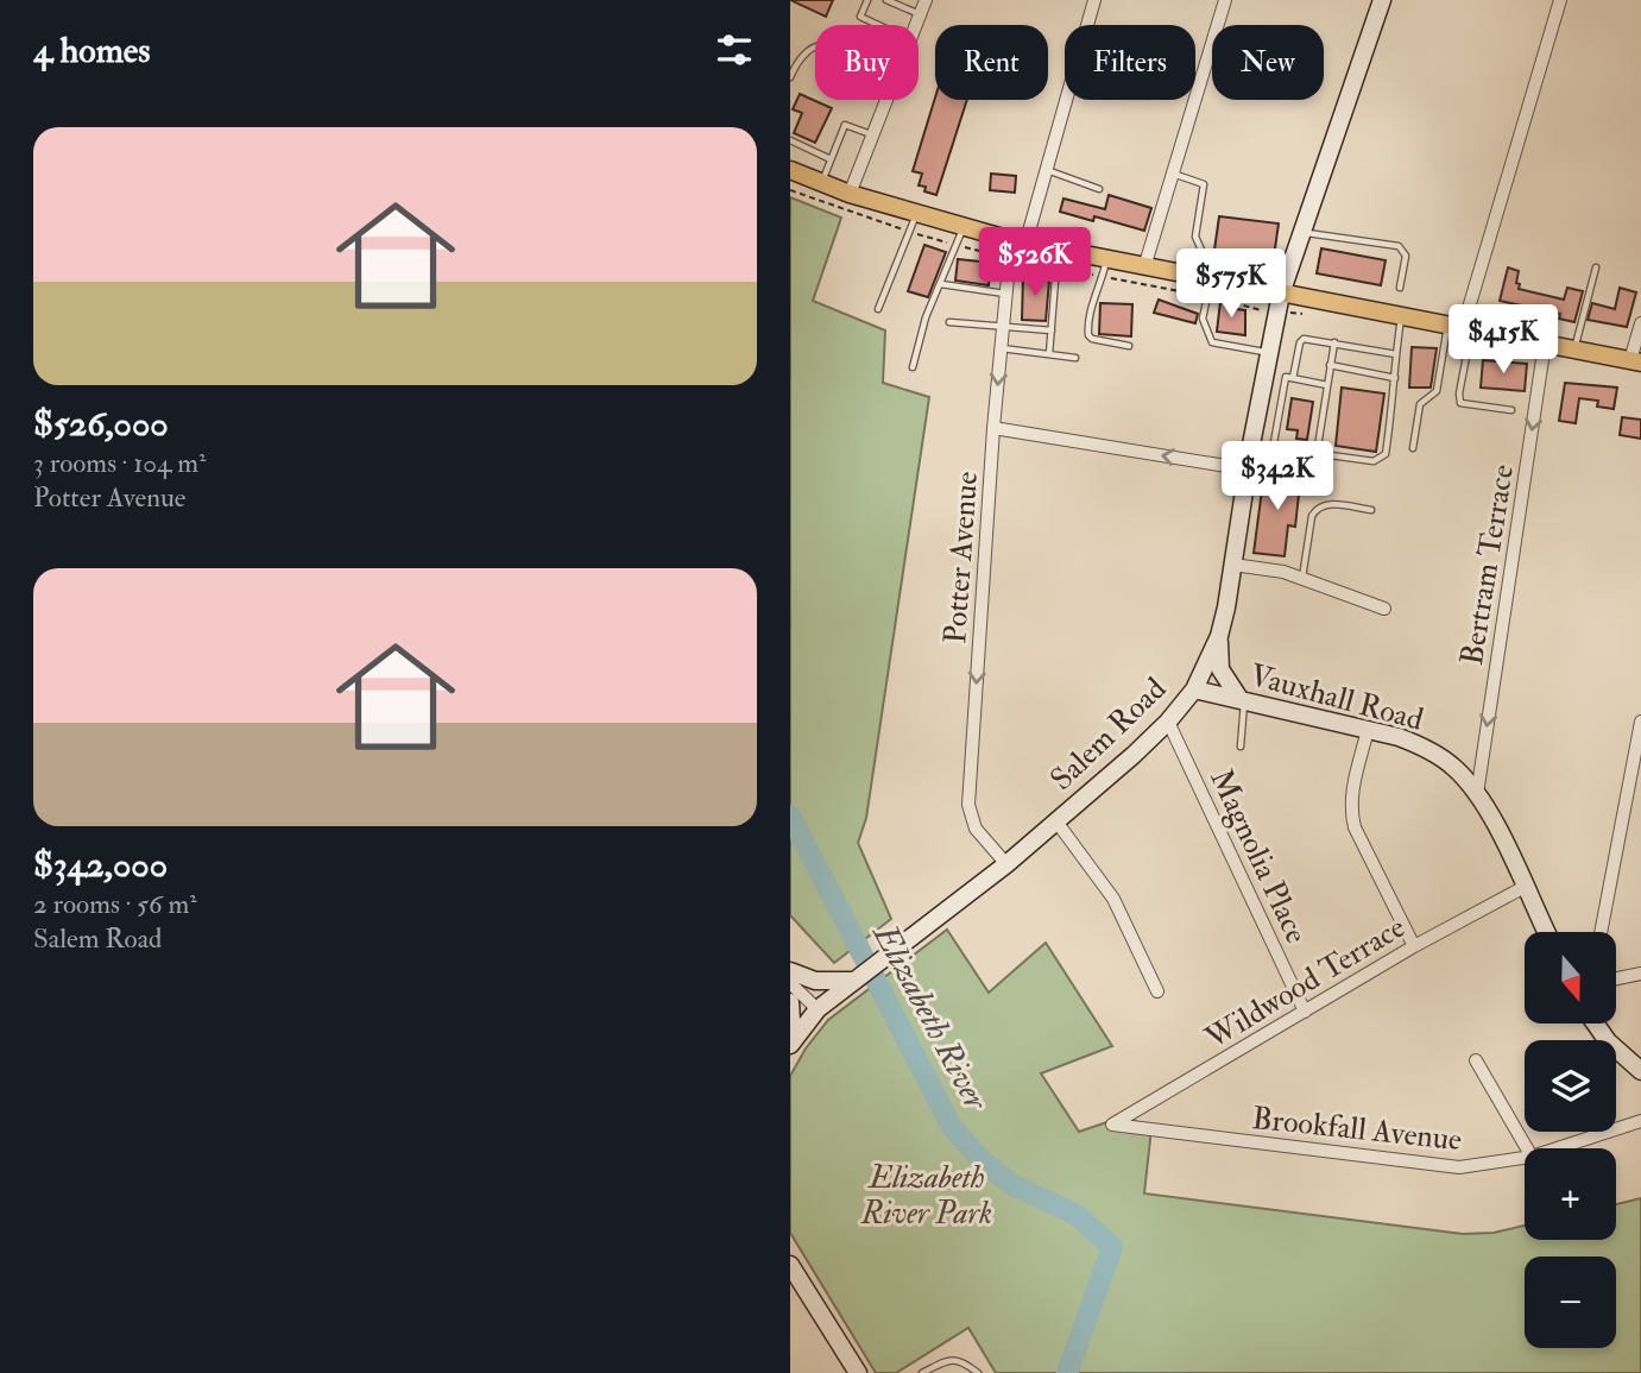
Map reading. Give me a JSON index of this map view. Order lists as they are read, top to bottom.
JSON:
{
  "streets": {
    "street": [
      "Potter Avenue",
      "Bertram Terrace",
      "Vauxhall Road",
      "Salem Road",
      "Magnolia Place",
      "Wildwood Terrace",
      "Brookfall Avenue"
    ]
  },
  "crossings": [
    ["Potter Avenue", "Salem Road"],
    ["Bertram Terrace", "Vauxhall Road"],
    ["Vauxhall Road", "Salem Road"],
    ["Vauxhall Road", "Wildwood Terrace"],
    ["Salem Road", "Magnolia Place"],
    ["Magnolia Place", "Wildwood Terrace"],
    ["Wildwood Terrace", "Brookfall Avenue"]
  ],
  "one_way": ["Potter Avenue", "Bertram Terrace"],
  "water": ["Elizabeth River"],
  "parks": ["Elizabeth River Park"],
  "north": "bottom",
  "page": {
    "heading": "4 homes",
    "chip": [
      "Buy",
      "Rent",
      "Filters",
      "New"
    ],
    "list": [
      {
        "name": "$526,000",
        "note": "3 rooms · 104 m² · Potter Avenue"
      },
      {
        "name": "$342,000",
        "note": "2 rooms · 56 m² · Salem Road"
      }
    ],
    "price": [
      "$526K",
      "$575K",
      "$415K",
      "$342K"
    ],
    "map_buttons": ["+", "−"]
  }
}
